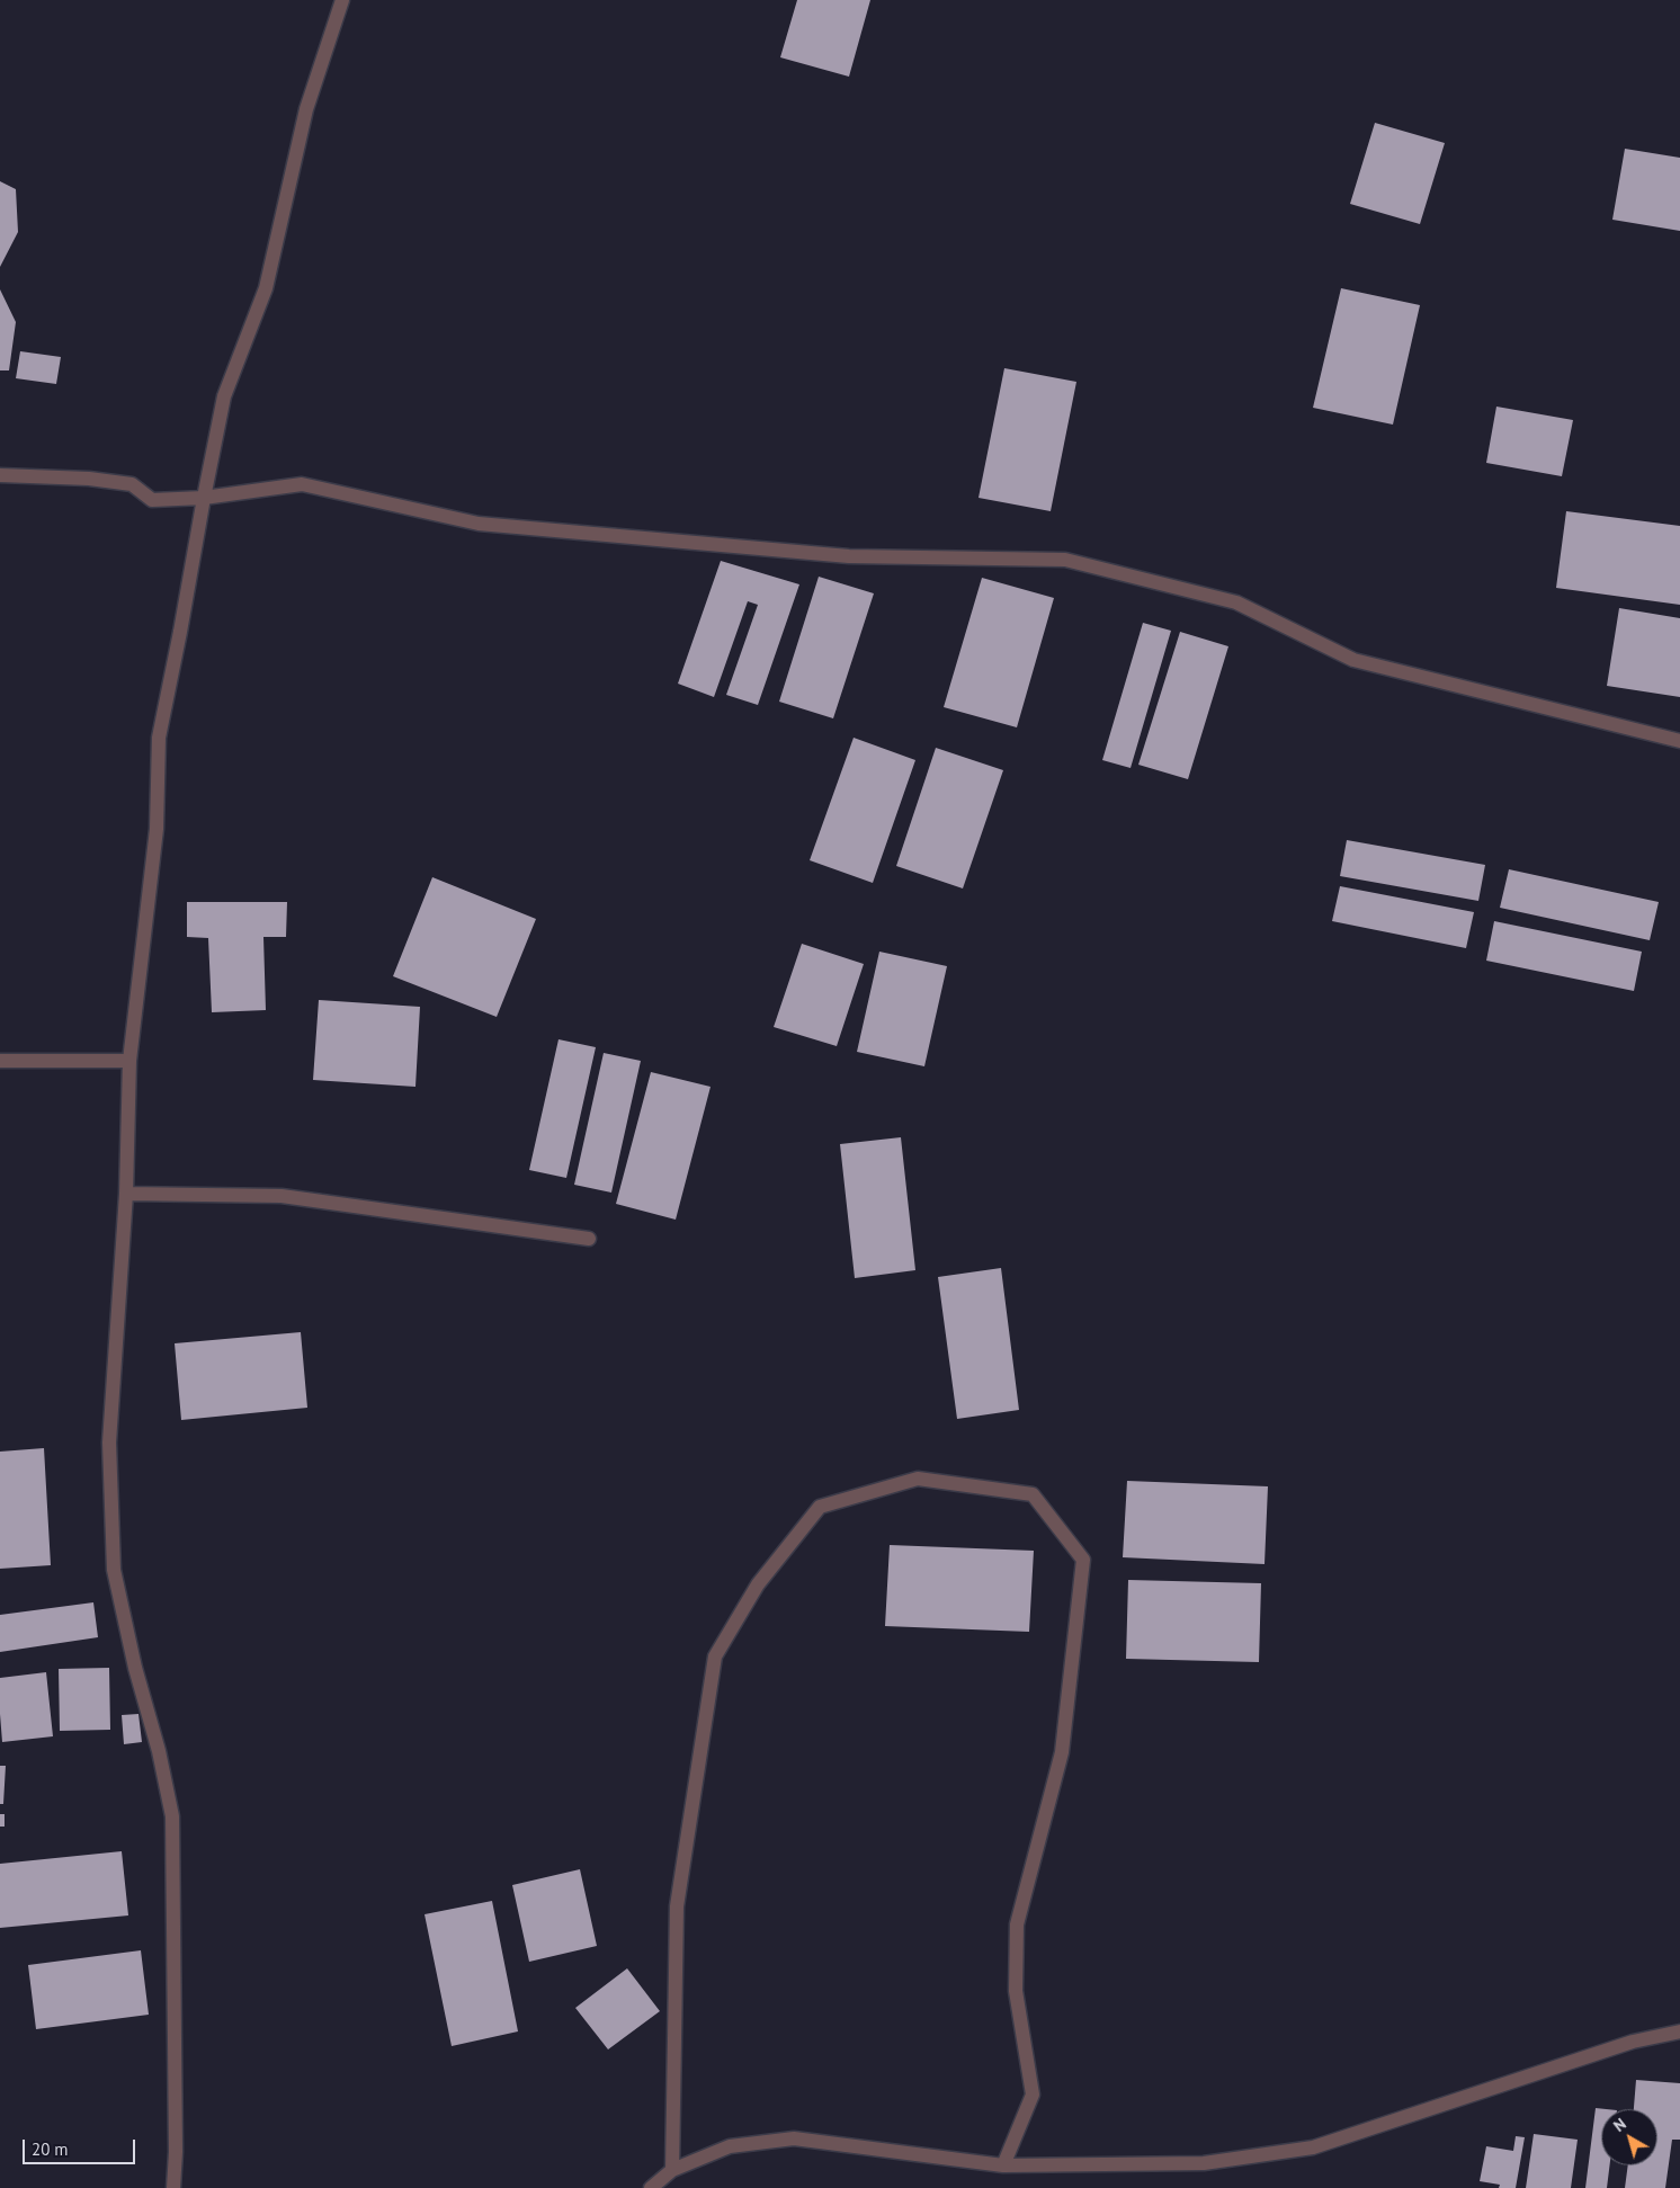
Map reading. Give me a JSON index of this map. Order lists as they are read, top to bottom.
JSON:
{
  "scale_bar": "20 m",
  "north": "top left"
}
